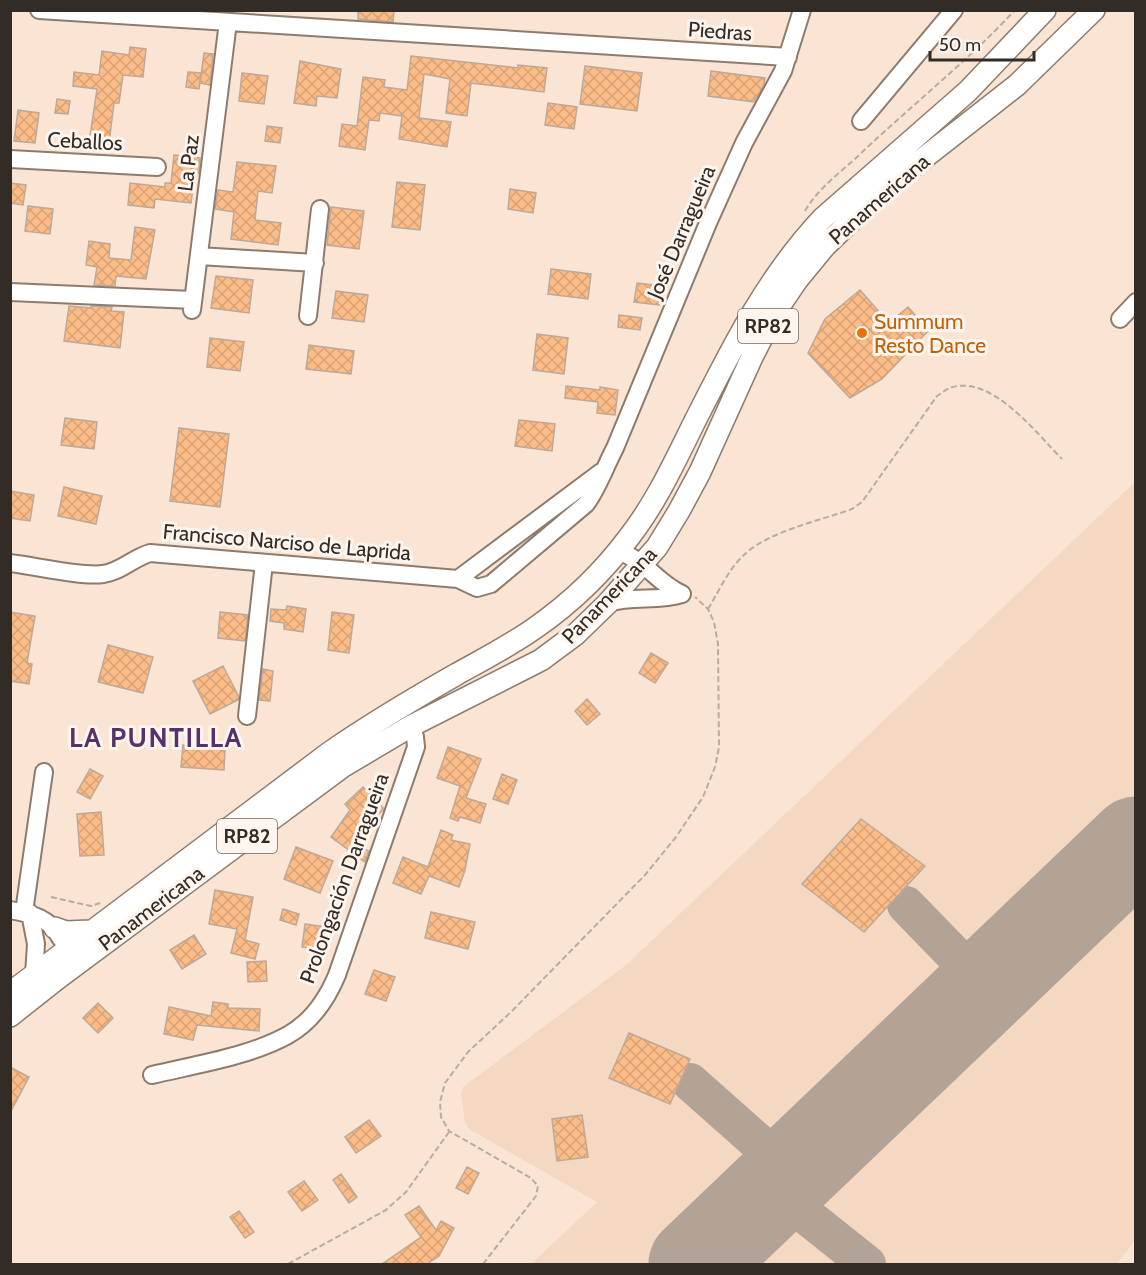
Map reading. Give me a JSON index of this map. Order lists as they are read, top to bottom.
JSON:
{
  "streets": {
    "main road": ["Panamericana", "RP82"],
    "street": [
      "Piedras",
      "Ceballos",
      "La Paz",
      "José Darragueira",
      "Francisco Narciso de Laprida",
      "Prolongación Darragueira"
    ]
  },
  "crossings": [
    ["Piedras", "La Paz"],
    ["Piedras", "José Darragueira"],
    ["Panamericana", "Prolongación Darragueira"],
    ["José Darragueira", "Francisco Narciso de Laprida"]
  ],
  "districts": ["LA PUNTILLA"],
  "places": ["Summum Resto Dance"],
  "scale_bar": "50 m"
}
